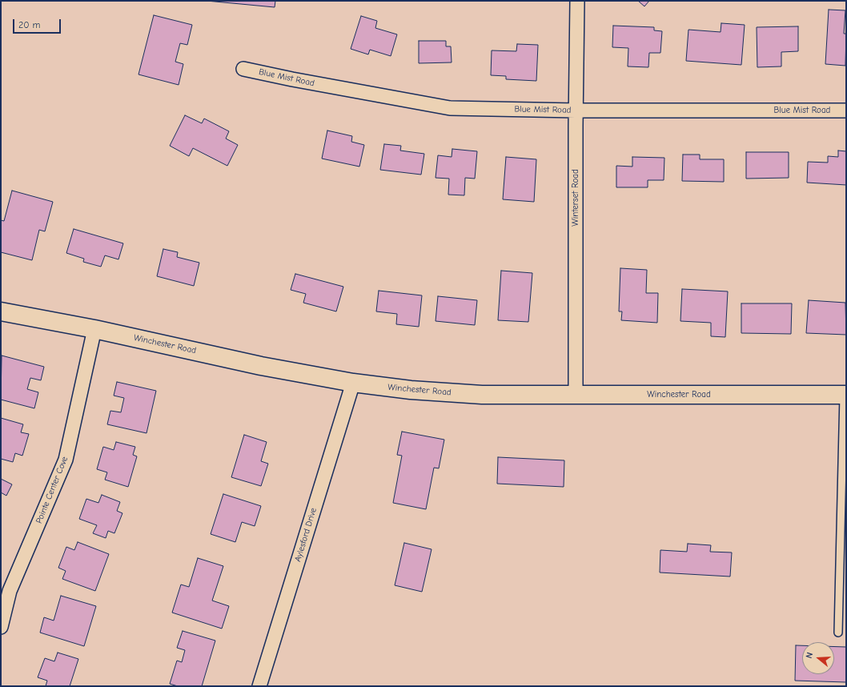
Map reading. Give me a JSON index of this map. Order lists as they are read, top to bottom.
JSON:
{
  "streets": {
    "street": [
      "Blue Mist Road",
      "Winterset Road",
      "Winchester Road",
      "Pointe Center Cove",
      "Aylesford Drive"
    ]
  },
  "crossings": [
    ["Blue Mist Road", "Winterset Road"],
    ["Winterset Road", "Winchester Road"],
    ["Winchester Road", "Pointe Center Cove"],
    ["Winchester Road", "Aylesford Drive"]
  ],
  "scale_bar": "20 m",
  "north": "left"
}
